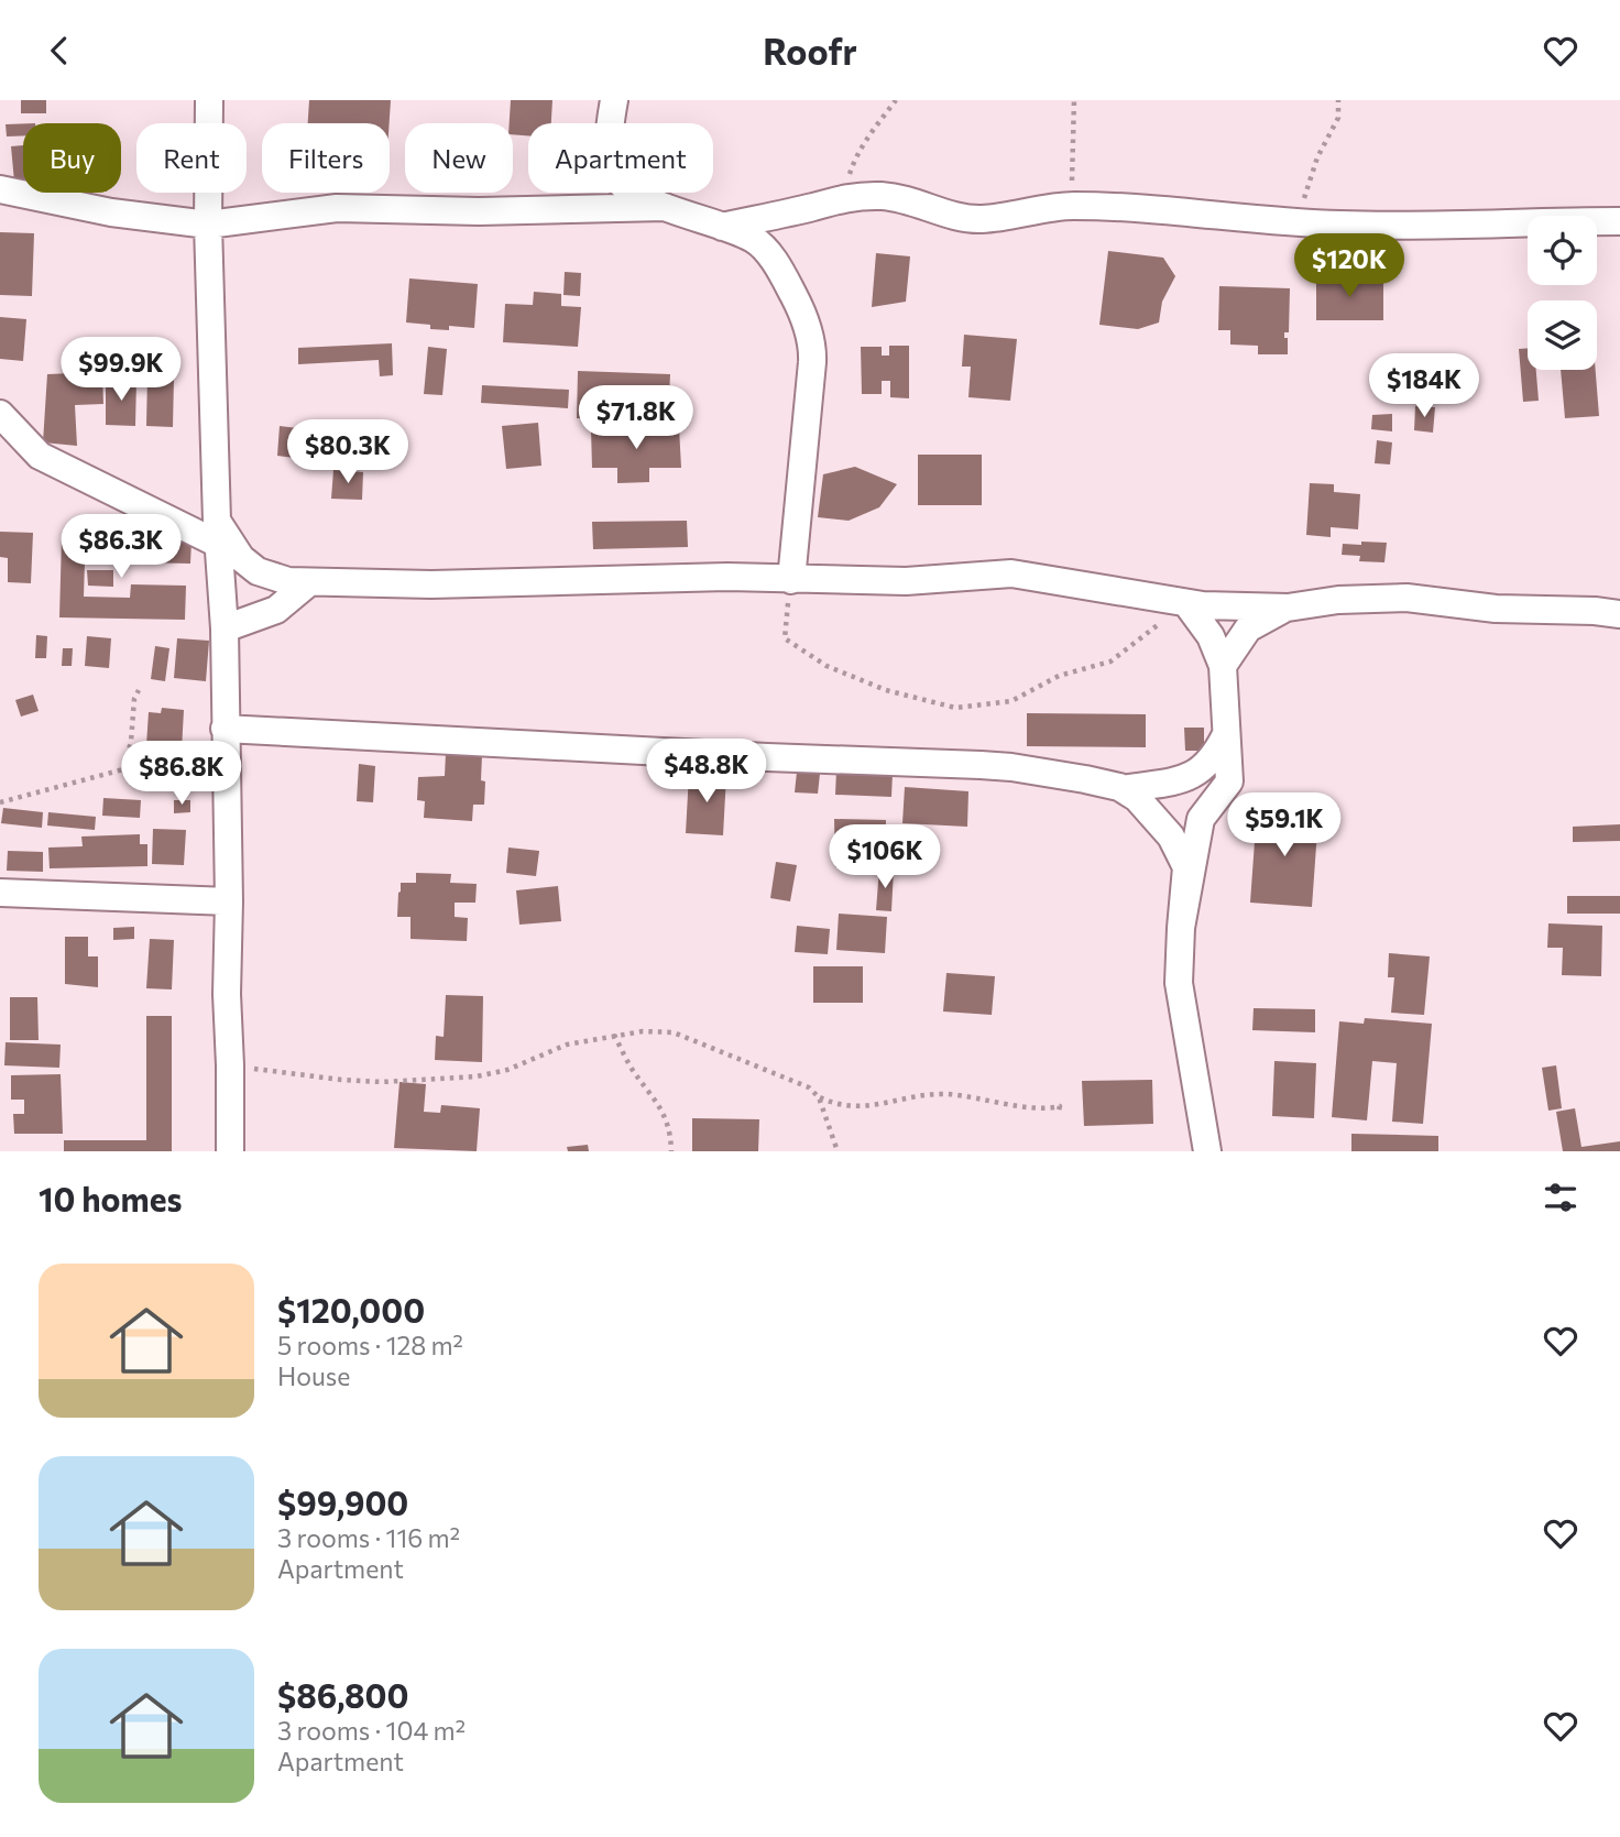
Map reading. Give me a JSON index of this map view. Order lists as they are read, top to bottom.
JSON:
{
  "page": {
    "header": "Roofr",
    "chip": [
      "Buy",
      "Rent",
      "Filters",
      "New",
      "Apartment"
    ],
    "price": [
      "$120K",
      "$99.9K",
      "$184K",
      "$71.8K",
      "$80.3K",
      "$86.3K",
      "$48.8K",
      "$86.8K",
      "$59.1K",
      "$106K"
    ],
    "heading": "10 homes",
    "list": [
      {
        "name": "$120,000",
        "note": "5 rooms · 128 m² · House"
      },
      {
        "name": "$99,900",
        "note": "3 rooms · 116 m² · Apartment"
      },
      {
        "name": "$86,800",
        "note": "3 rooms · 104 m² · Apartment"
      }
    ]
  }
}
